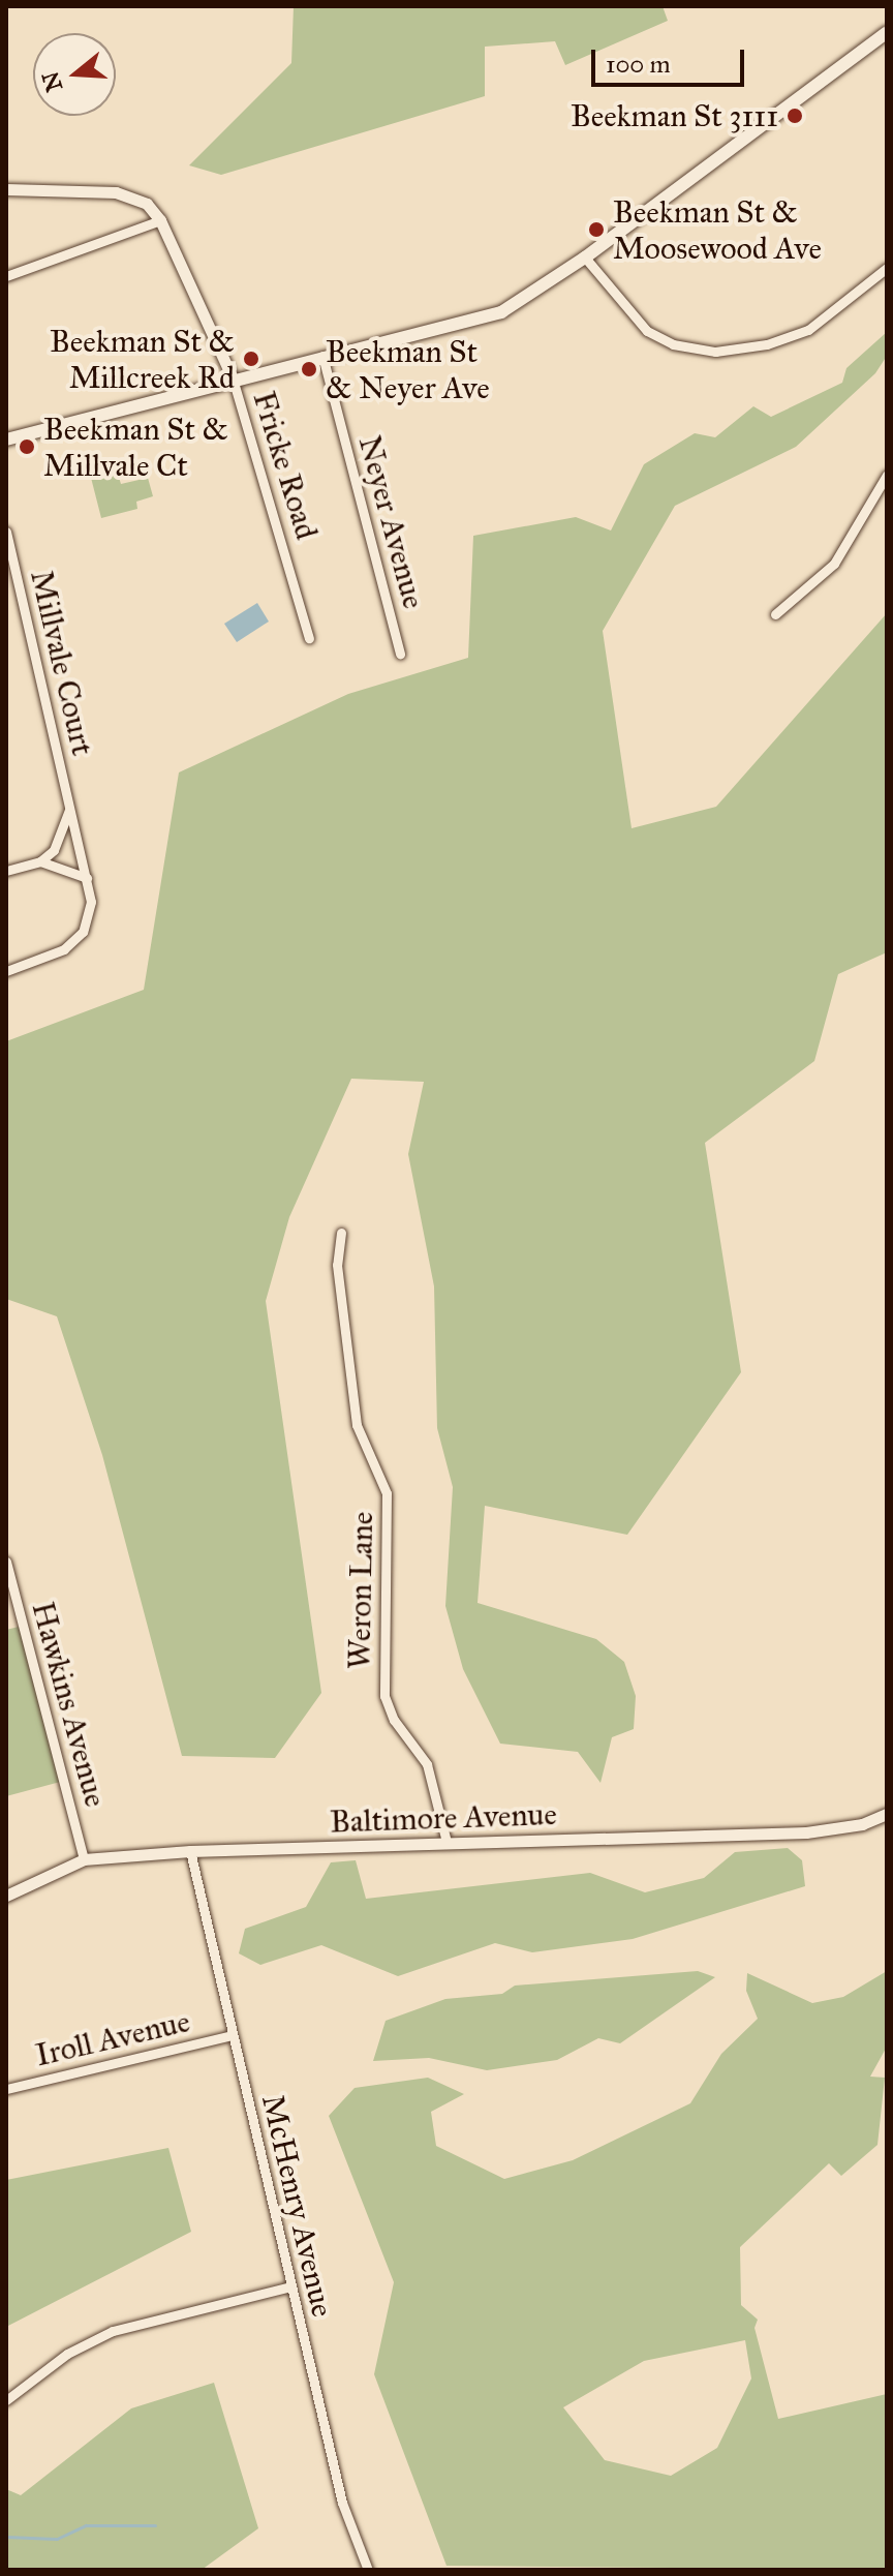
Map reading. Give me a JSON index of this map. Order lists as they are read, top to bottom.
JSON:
{
  "streets": {
    "street": [
      "Fricke Road",
      "Neyer Avenue",
      "Millvale Court",
      "Weron Lane",
      "Hawkins Avenue",
      "Baltimore Avenue",
      "Iroll Avenue",
      "McHenry Avenue"
    ]
  },
  "crossings": [
    ["Weron Lane", "Baltimore Avenue"],
    ["Hawkins Avenue", "Baltimore Avenue"],
    ["Baltimore Avenue", "McHenry Avenue"],
    ["Iroll Avenue", "McHenry Avenue"]
  ],
  "places": [
    "Beekman St 3111",
    "Beekman St & Moosewood Ave",
    "Beekman St & Millcreek Rd",
    "Beekman St & Neyer Ave",
    "Beekman St & Millvale Ct"
  ],
  "scale_bar": "100 m",
  "north": "left"
}
